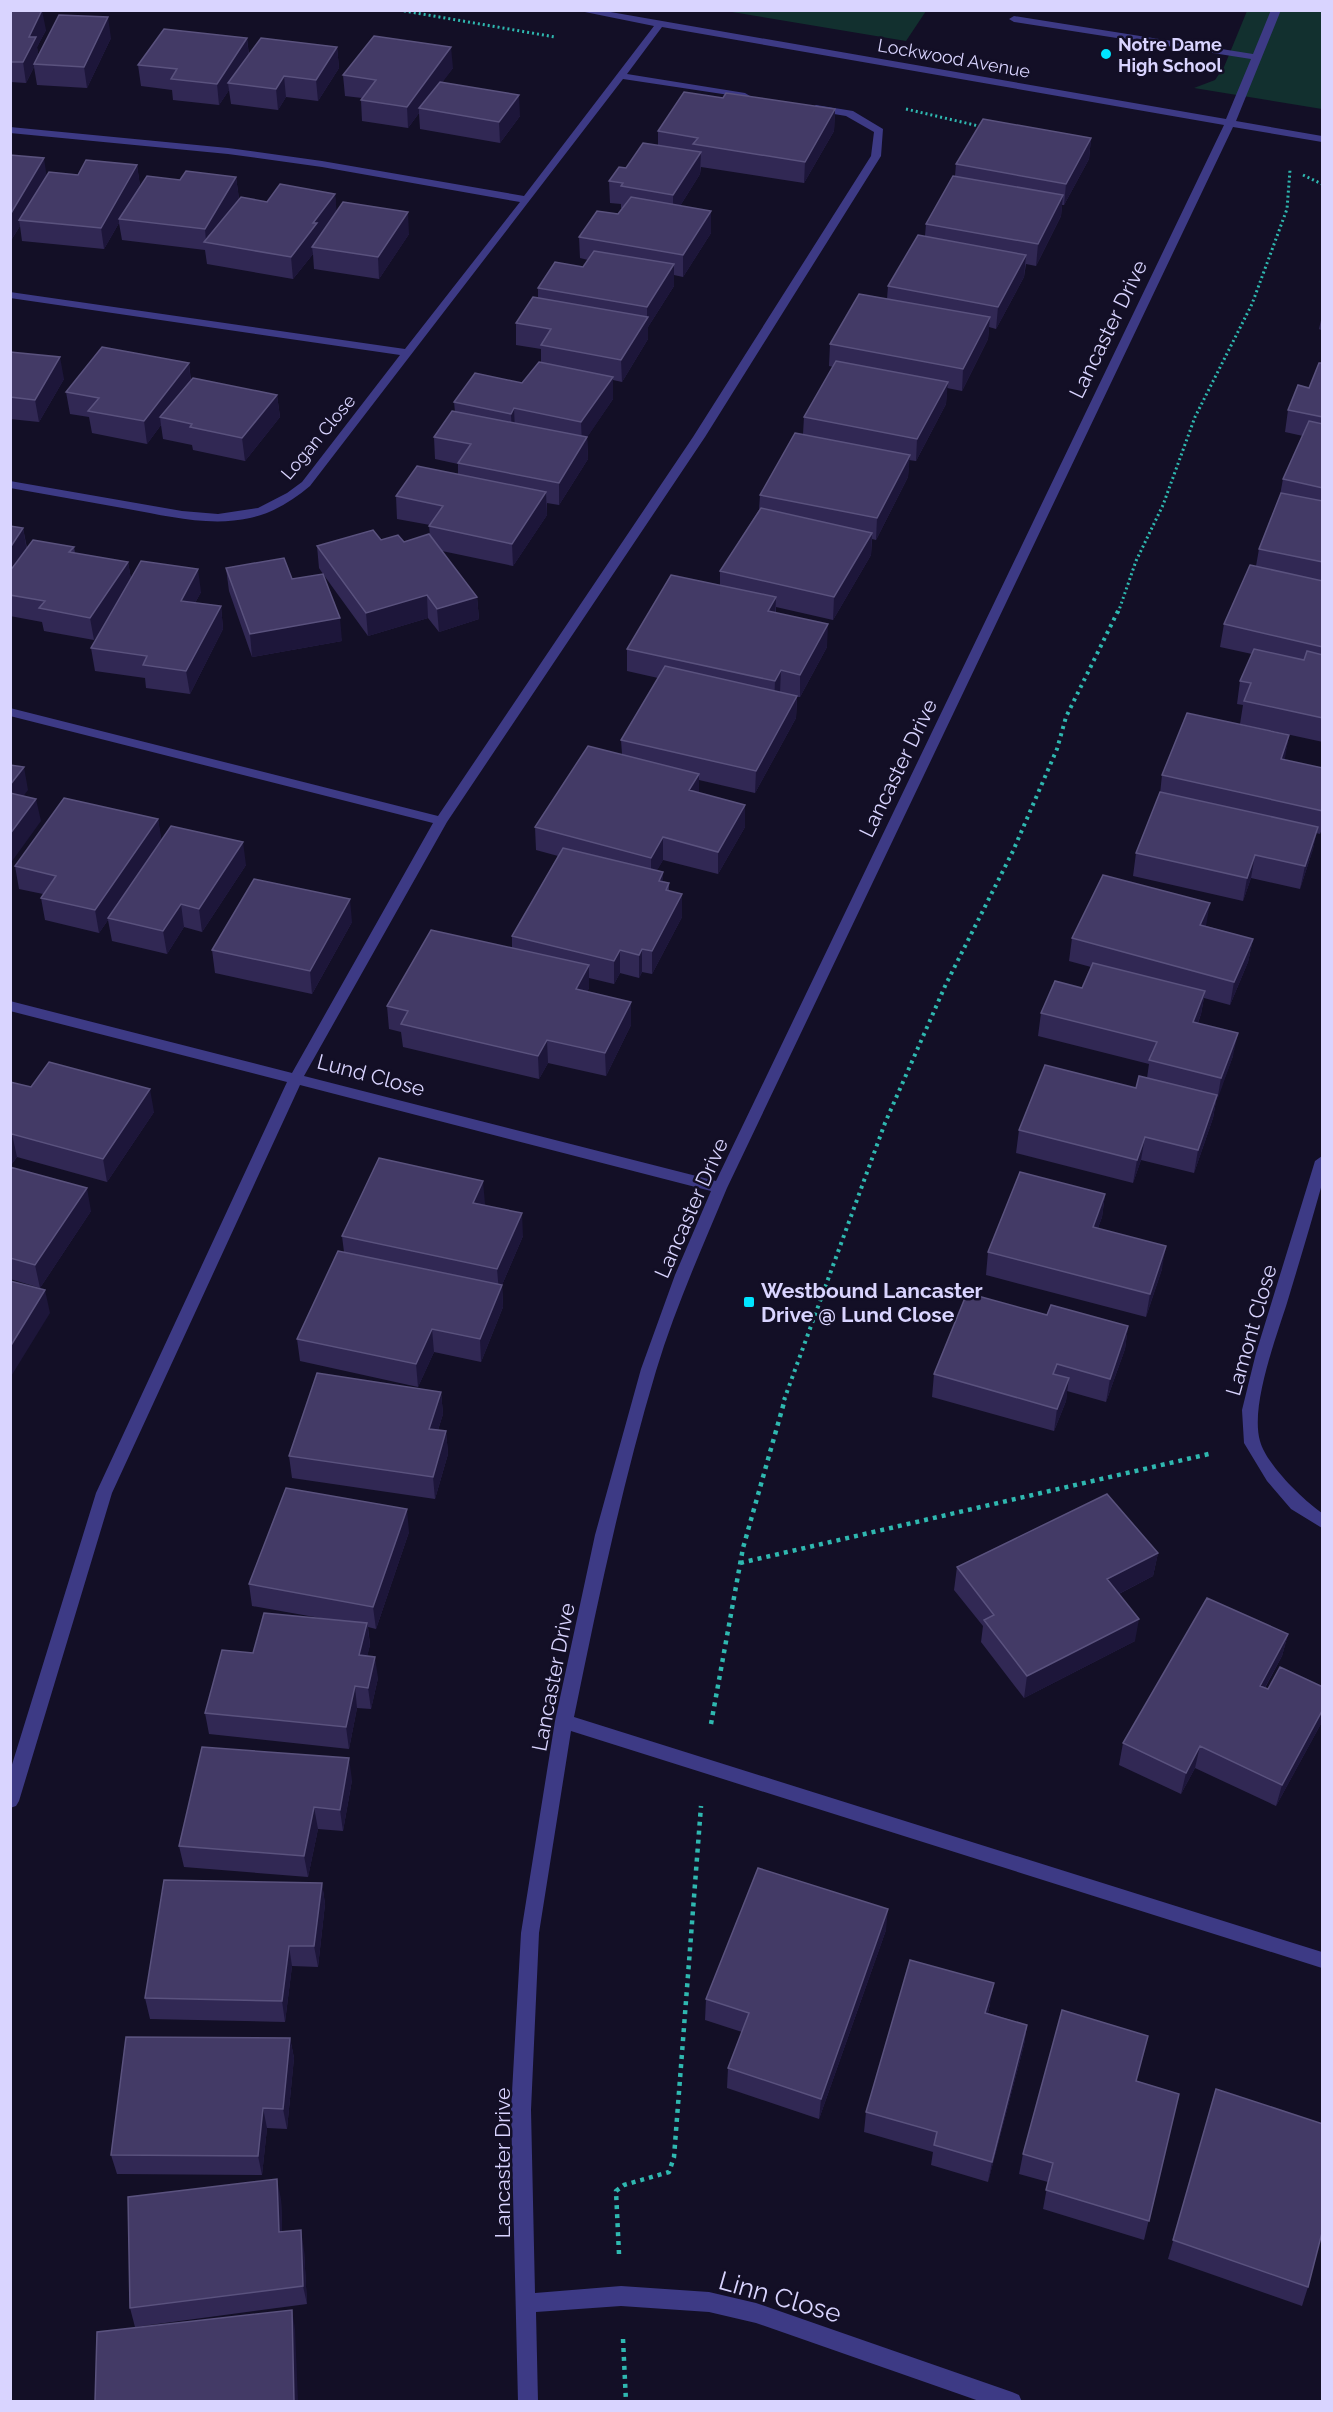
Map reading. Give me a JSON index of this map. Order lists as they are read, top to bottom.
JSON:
{
  "streets": {
    "street": [
      "Lockwood Avenue",
      "Lancaster Drive",
      "Logan Close",
      "Lund Close",
      "Lamont Close",
      "Linn Close"
    ]
  },
  "crossings": [
    ["Lockwood Avenue", "Lancaster Drive"],
    ["Lockwood Avenue", "Logan Close"],
    ["Lancaster Drive", "Lund Close"],
    ["Lancaster Drive", "Linn Close"]
  ],
  "places": {
    "other": ["Notre Dame High School"],
    "transit": ["Westbound Lancaster Drive @ Lund Close"]
  }
}
